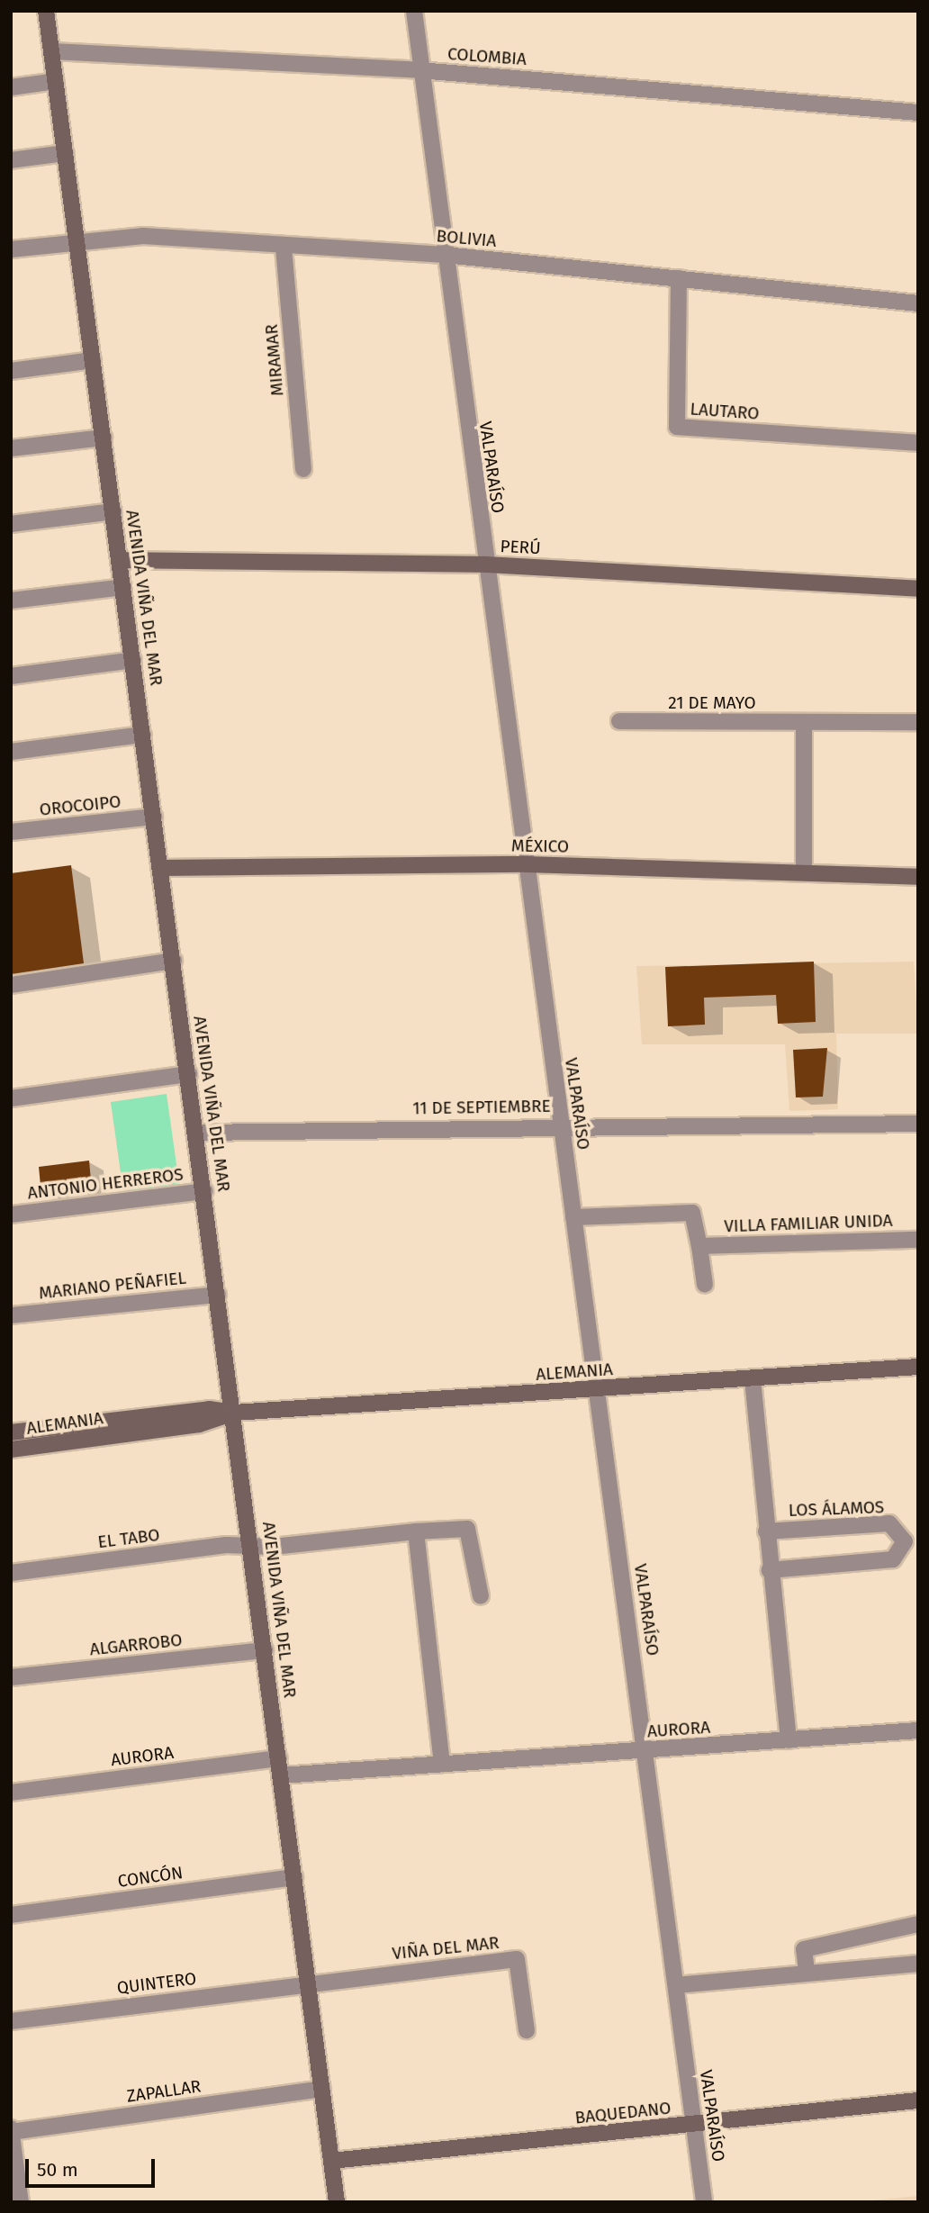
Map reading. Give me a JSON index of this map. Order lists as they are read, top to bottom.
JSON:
{
  "streets": {
    "main road": [
      "PERÚ",
      "AVENIDA VIÑA DEL MAR",
      "MÉXICO",
      "ALEMANIA",
      "BAQUEDANO"
    ],
    "street": [
      "COLOMBIA",
      "BOLIVIA",
      "MIRAMAR",
      "LAUTARO",
      "VALPARAÍSO",
      "21 DE MAYO",
      "OROCOIPO",
      "11 DE SEPTIEMBRE",
      "ANTONIO HERREROS",
      "VILLA FAMILIAR UNIDA",
      "MARIANO PEÑAFIEL",
      "LOS ÁLAMOS",
      "EL TABO",
      "ALGARROBO",
      "AURORA",
      "CONCÓN",
      "VIÑA DEL MAR",
      "QUINTERO",
      "ZAPALLAR"
    ]
  },
  "crossings": [
    ["COLOMBIA", "VALPARAÍSO"],
    ["COLOMBIA", "AVENIDA VIÑA DEL MAR"],
    ["BOLIVIA", "MIRAMAR"],
    ["BOLIVIA", "LAUTARO"],
    ["BOLIVIA", "VALPARAÍSO"],
    ["BOLIVIA", "AVENIDA VIÑA DEL MAR"],
    ["VALPARAÍSO", "PERÚ"],
    ["VALPARAÍSO", "MÉXICO"],
    ["VALPARAÍSO", "11 DE SEPTIEMBRE"],
    ["VALPARAÍSO", "ALEMANIA"],
    ["VALPARAÍSO", "AURORA"],
    ["VALPARAÍSO", "BAQUEDANO"],
    ["PERÚ", "AVENIDA VIÑA DEL MAR"],
    ["AVENIDA VIÑA DEL MAR", "OROCOIPO"],
    ["AVENIDA VIÑA DEL MAR", "MÉXICO"],
    ["AVENIDA VIÑA DEL MAR", "11 DE SEPTIEMBRE"],
    ["AVENIDA VIÑA DEL MAR", "ANTONIO HERREROS"],
    ["AVENIDA VIÑA DEL MAR", "MARIANO PEÑAFIEL"],
    ["AVENIDA VIÑA DEL MAR", "ALEMANIA"],
    ["AVENIDA VIÑA DEL MAR", "EL TABO"],
    ["AVENIDA VIÑA DEL MAR", "ALGARROBO"],
    ["AVENIDA VIÑA DEL MAR", "AURORA"],
    ["AVENIDA VIÑA DEL MAR", "CONCÓN"],
    ["AVENIDA VIÑA DEL MAR", "VIÑA DEL MAR"],
    ["AVENIDA VIÑA DEL MAR", "QUINTERO"],
    ["AVENIDA VIÑA DEL MAR", "ZAPALLAR"],
    ["AVENIDA VIÑA DEL MAR", "BAQUEDANO"],
    ["ALEMANIA", "LOS ÁLAMOS"],
    ["LOS ÁLAMOS", "AURORA"],
    ["VIÑA DEL MAR", "QUINTERO"]
  ],
  "scale_bar": "50 m"
}
